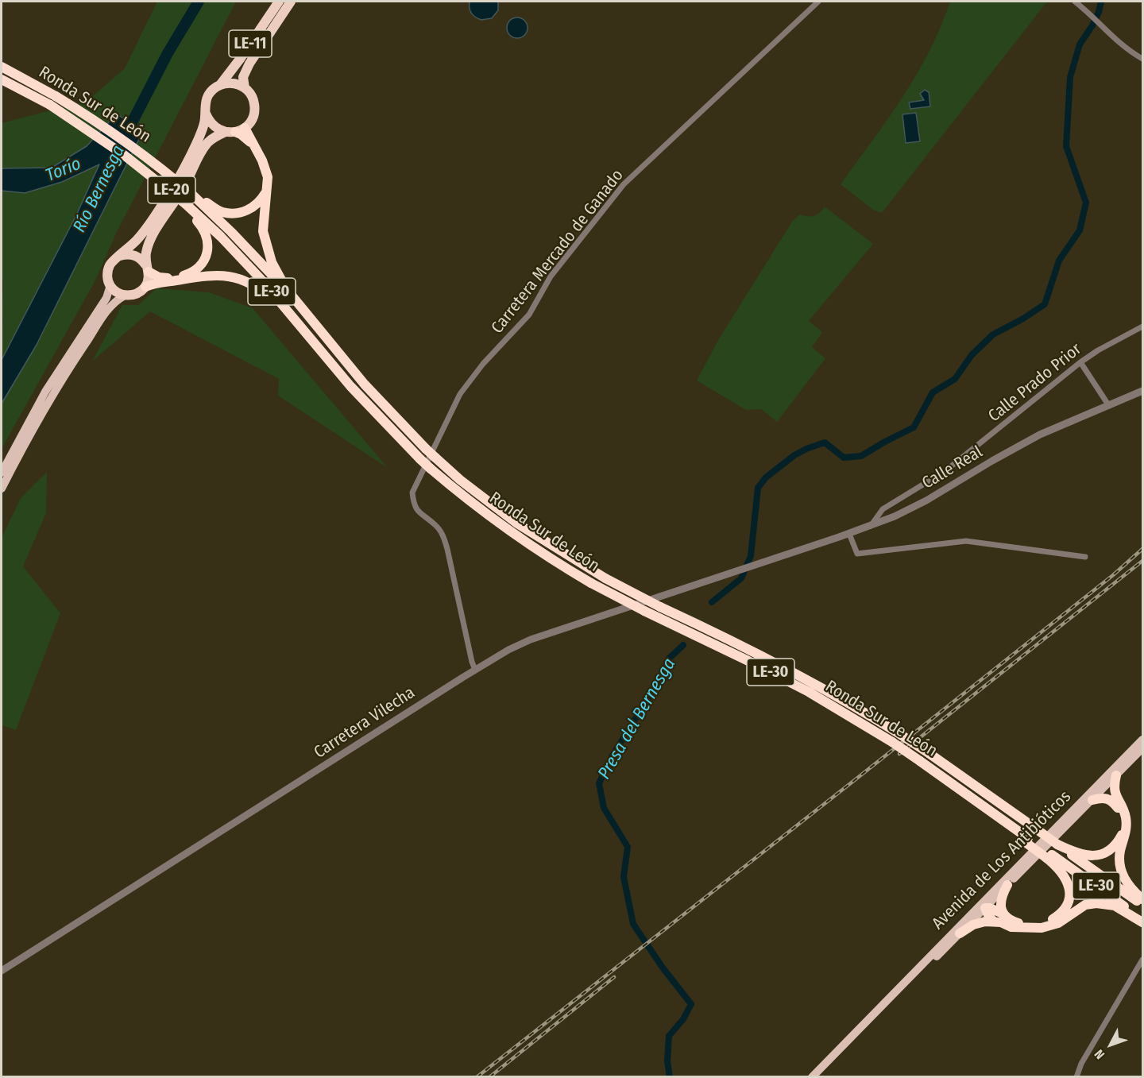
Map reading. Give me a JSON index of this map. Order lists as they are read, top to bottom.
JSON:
{
  "streets": {
    "highway": [
      "LE-11",
      "Ronda Sur de León",
      "LE-20",
      "LE-30"
    ],
    "main road": ["Avenida de Los Antibióticos"],
    "street": [
      "Carretera Mercado de Ganado",
      "Calle Prado Prior",
      "Calle Real",
      "Carretera Vilecha"
    ]
  },
  "crossings": [
    ["LE-11", "LE-20"],
    ["Carretera Mercado de Ganado", "Carretera Vilecha"],
    ["Calle Prado Prior", "Calle Real"],
    ["Calle Real", "Carretera Vilecha"]
  ],
  "water": ["Torío", "Río Bernesga", "Presa del Bernesga"],
  "north": "bottom left"
}
